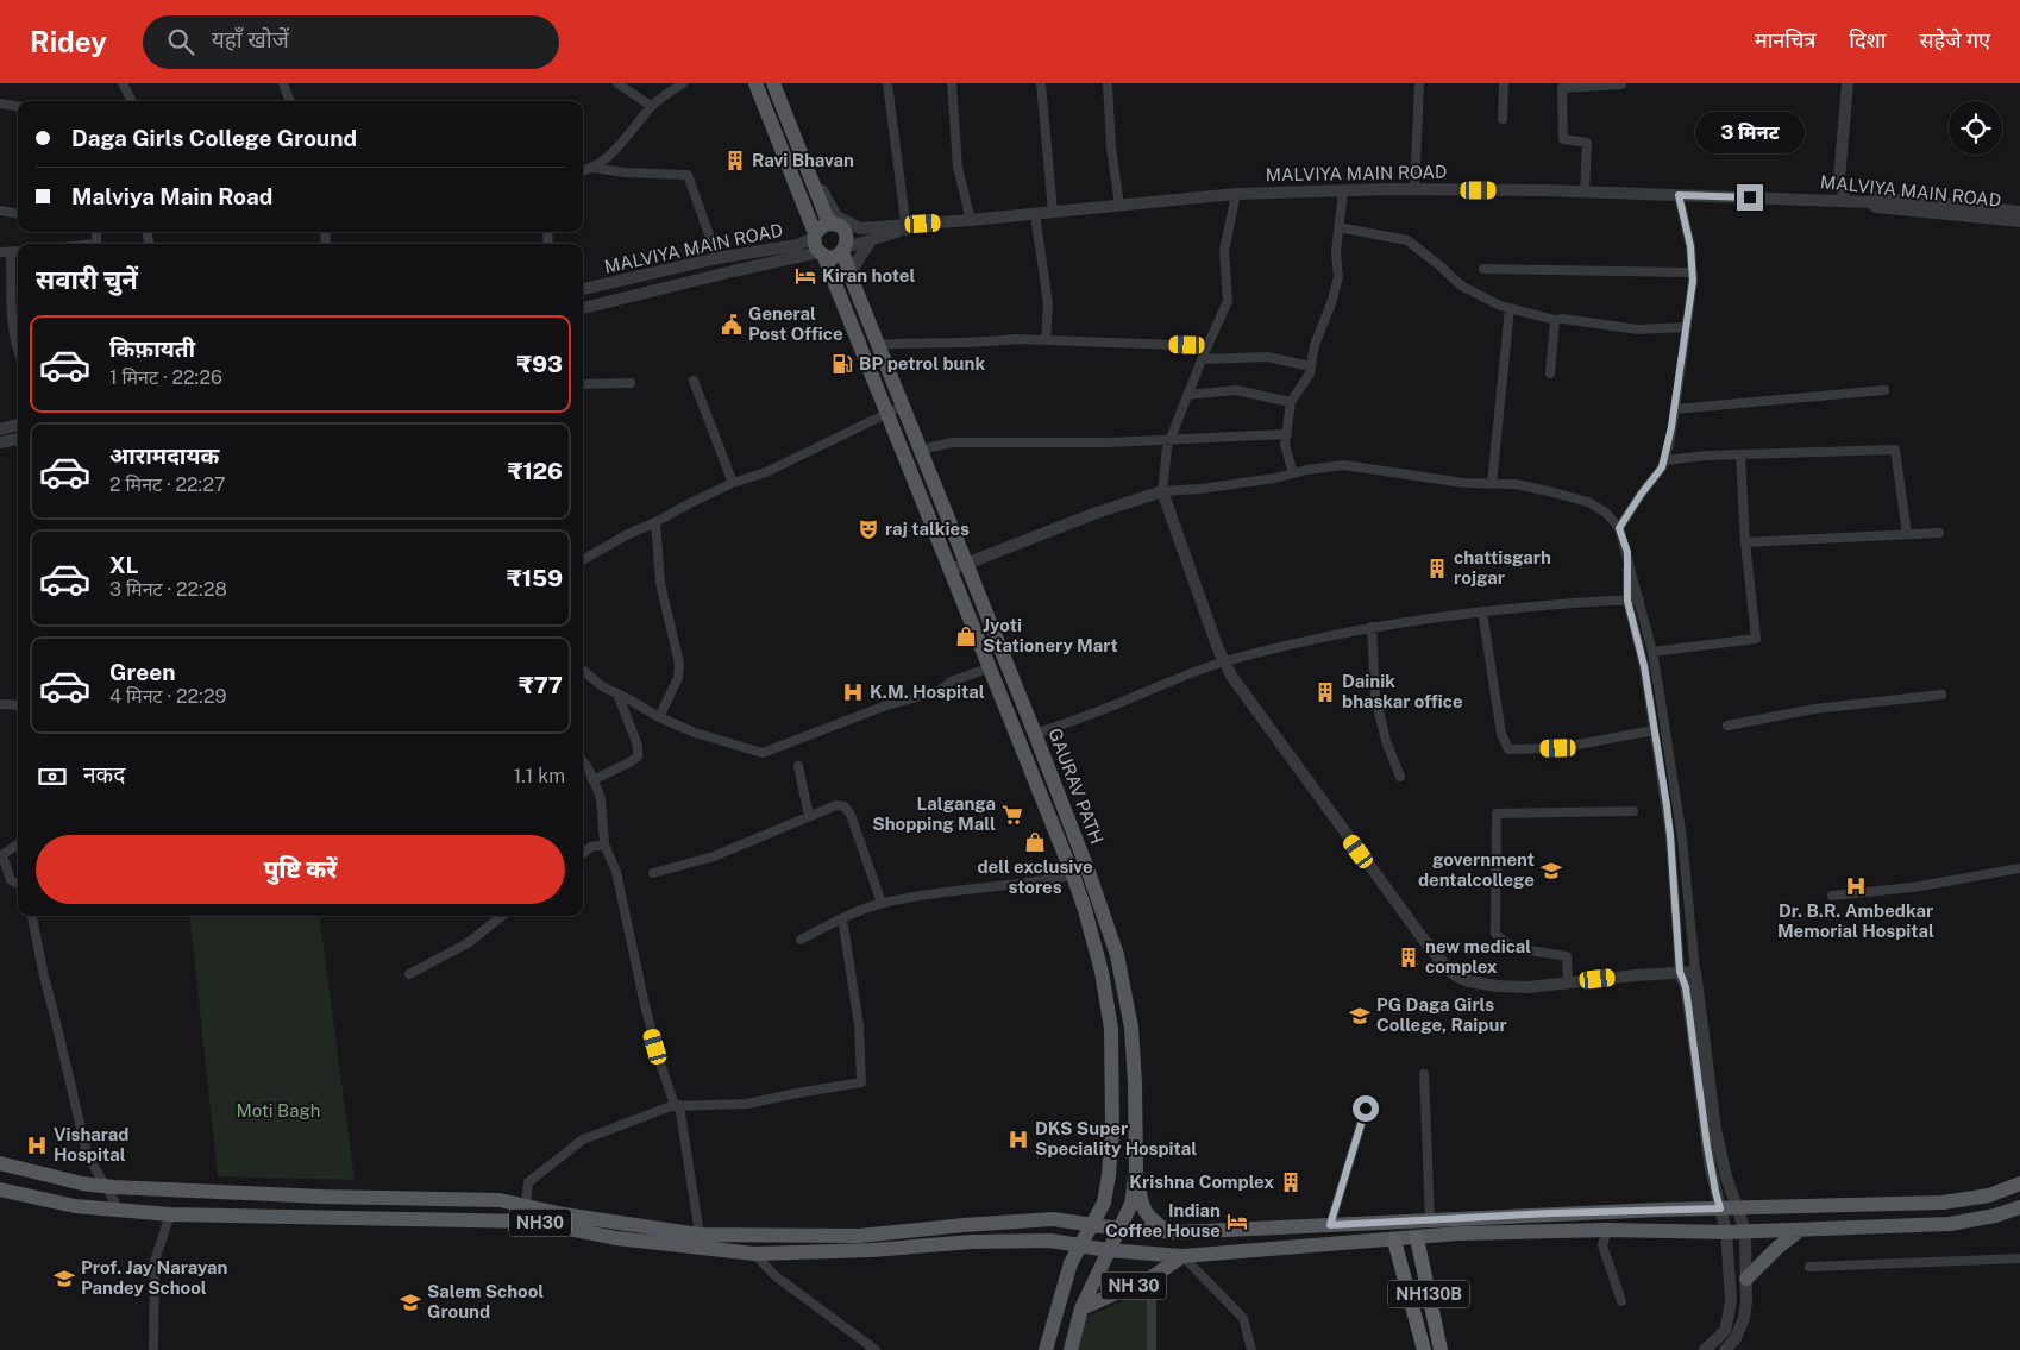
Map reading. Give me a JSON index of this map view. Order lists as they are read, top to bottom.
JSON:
{
  "streets": {
    "highway": ["NH130B"],
    "main road": ["GAURAV PATH", "NH30", "NH 30"],
    "street": ["MALVIYA MAIN ROAD"]
  },
  "crossings": [
    ["MALVIYA MAIN ROAD", "GAURAV PATH"],
    ["GAURAV PATH", "NH30"],
    ["GAURAV PATH", "NH 30"],
    ["NH30", "NH 30"],
    ["NH30", "NH130B"]
  ],
  "parks": ["Moti Bagh"],
  "places": {
    "building": [
      "Ravi Bhavan",
      "chattisgarh rojgar",
      "Dainik bhaskar office",
      "new medical complex",
      "Krishna Complex"
    ],
    "hotel": ["Kiran hotel", "Indian Coffee House"],
    "public building": ["General Post Office"],
    "fuel station": ["BP petrol bunk"],
    "theatre": ["raj talkies"],
    "shop": ["Jyoti Stationery Mart", "dell exclusive stores"],
    "hospital": [
      "K.M. Hospital",
      "Dr. B.R. Ambedkar Memorial Hospital",
      "DKS Super Speciality Hospital",
      "Visharad Hospital"
    ],
    "supermarket": ["Lalganga Shopping Mall"],
    "school or university": [
      "government dentalcollege",
      "PG Daga Girls College, Raipur",
      "Prof. Jay Narayan Pandey School",
      "Salem School Ground"
    ]
  },
  "page": {
    "header": "Ridey",
    "search": "यहाँ खोजें",
    "nav": ["मानचित्र", "दिशा", "सहेजे गए"],
    "banner": ["Daga Girls College Ground", "Malviya Main Road"],
    "bubble": "3 मिनट",
    "heading": "सवारी चुनें",
    "list": [
      {
        "name": "किफ़ायती",
        "note": "1 मिनट · 22:26",
        "value": "₹93"
      },
      {
        "name": "आरामदायक",
        "note": "2 मिनट · 22:27",
        "value": "₹126"
      },
      {
        "name": "XL",
        "note": "3 मिनट · 22:28",
        "value": "₹159"
      },
      {
        "name": "Green",
        "note": "4 मिनट · 22:29",
        "value": "₹77"
      }
    ],
    "pay": ["नकद", "1.1 km"],
    "buttons": "पुष्टि करें"
  }
}
